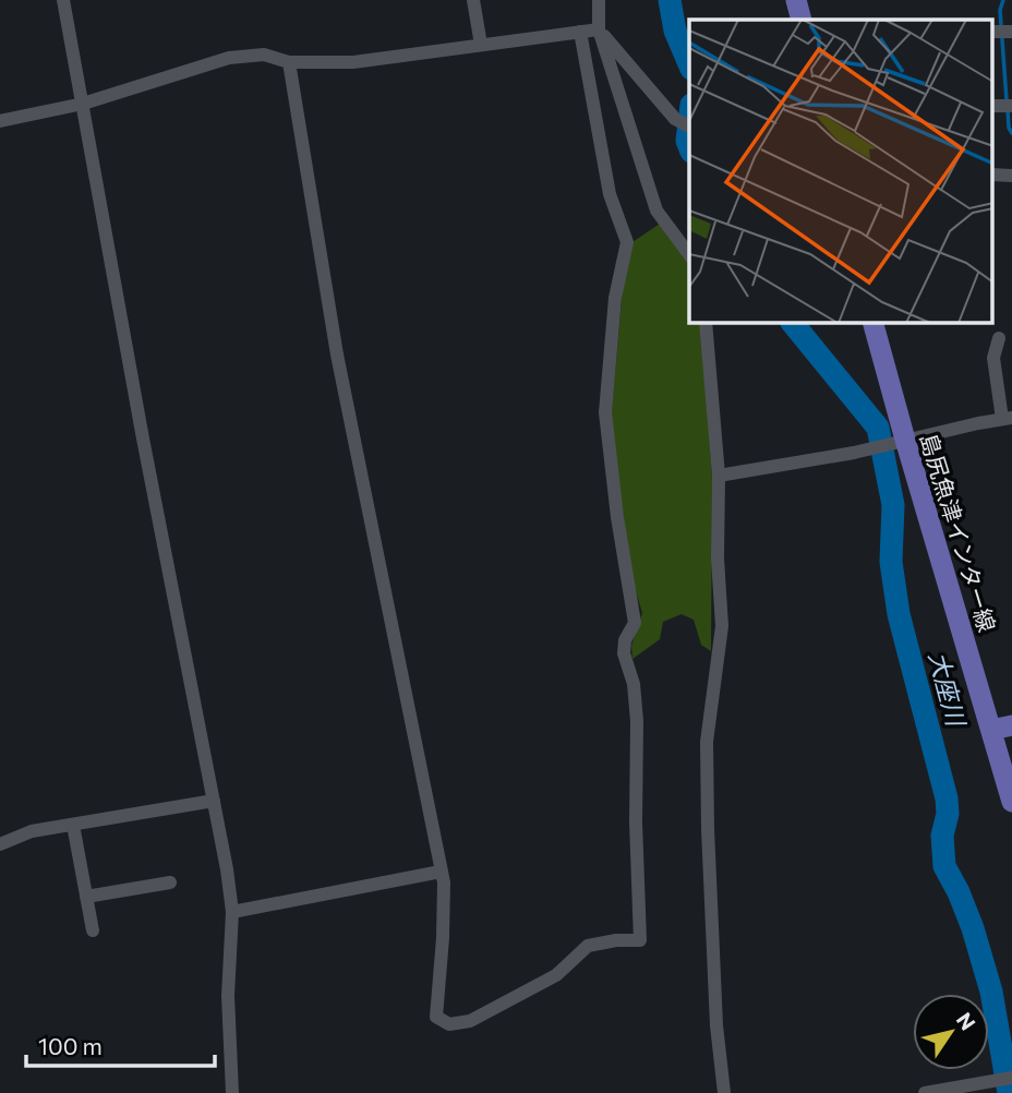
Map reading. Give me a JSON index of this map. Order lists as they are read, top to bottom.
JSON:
{
  "streets": {
    "main road": ["島尻魚津インター線"]
  },
  "water": ["大座川"],
  "scale_bar": "100 m",
  "north": "top right"
}
